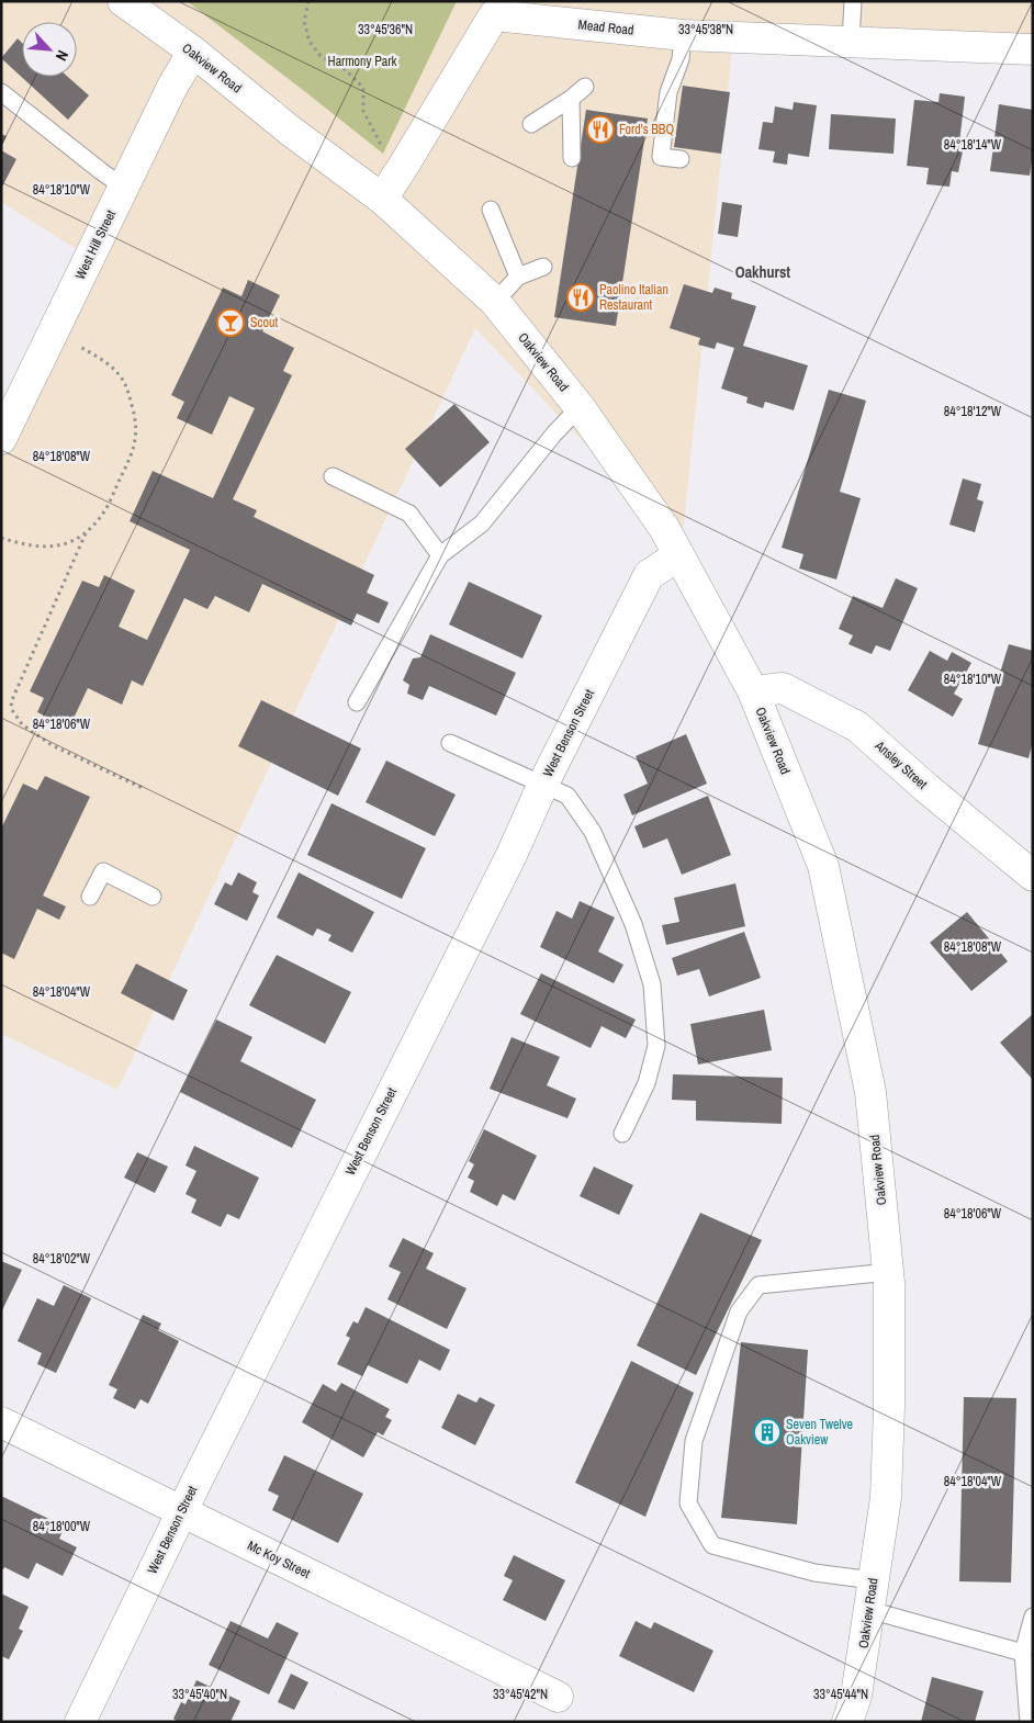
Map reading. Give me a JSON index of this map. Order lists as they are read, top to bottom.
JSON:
{
  "streets": {
    "street": [
      "Mead Road",
      "Oakview Road",
      "West Hill Street",
      "West Benson Street",
      "Ansley Street",
      "Mc Koy Street"
    ]
  },
  "crossings": [
    ["Mead Road", "Oakview Road"],
    ["Oakview Road", "West Hill Street"],
    ["Oakview Road", "West Benson Street"],
    ["Oakview Road", "Ansley Street"],
    ["West Benson Street", "Mc Koy Street"]
  ],
  "districts": ["Oakhurst"],
  "parks": ["Harmony Park"],
  "places": {
    "restaurant": ["Ford's BBQ", "Paolino Italian Restaurant"],
    "bar": ["Scout"],
    "building": ["Seven Twelve Oakview"]
  },
  "north": "bottom right",
  "coordinates": [
    "33°45'36\"N",
    "33°45'38\"N",
    "84°18'14\"W",
    "84°18'10\"W",
    "84°18'12\"W",
    "84°18'08\"W",
    "84°18'06\"W",
    "84°18'04\"W",
    "84°18'02\"W",
    "84°18'00\"W",
    "33°45'40\"N",
    "33°45'42\"N",
    "33°45'44\"N"
  ]
}
